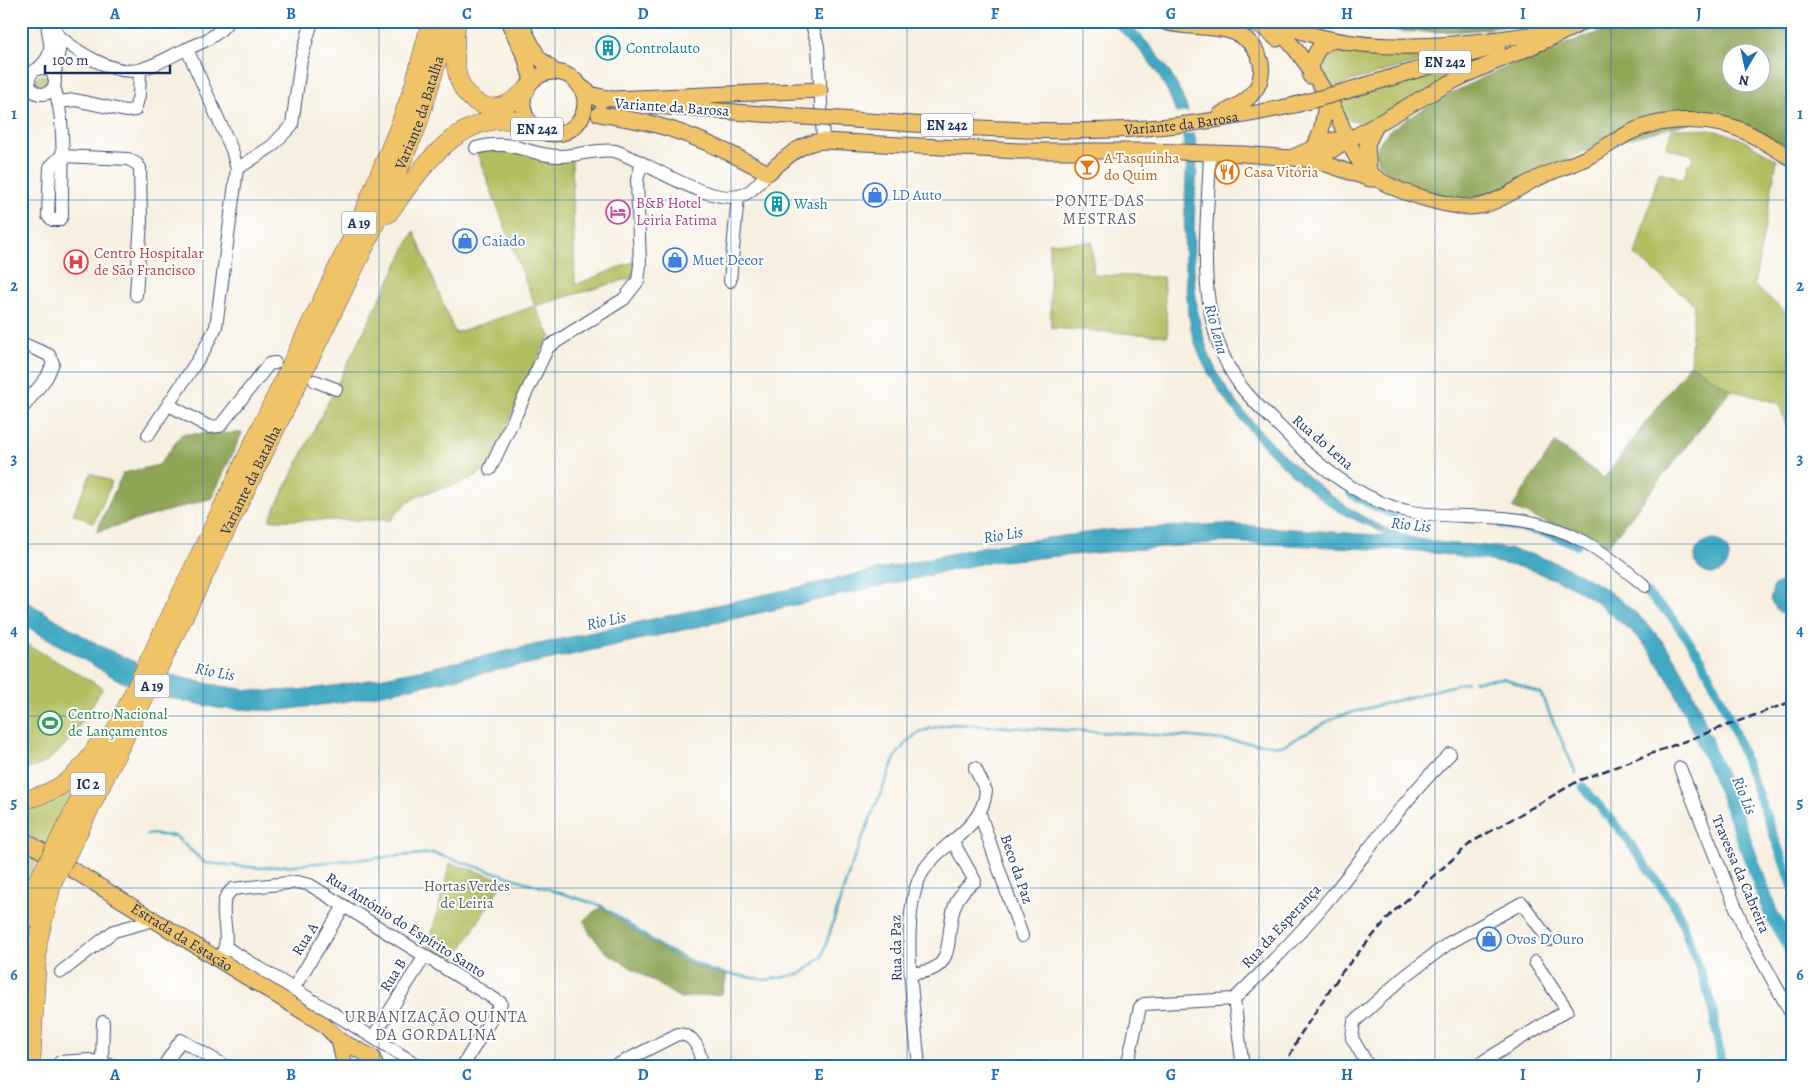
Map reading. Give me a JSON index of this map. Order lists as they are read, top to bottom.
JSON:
{
  "streets": {
    "highway": ["Variante da Batalha", "A 19", "IC 2"],
    "main road": ["EN 242", "Variante da Barosa", "Estrada da Estação"],
    "street": [
      "Rua do Lena",
      "Beco da Paz",
      "Travessa da Cabreira",
      "Rua António do Espírito Santo",
      "Rua da Esperança",
      "Rua A",
      "Rua da Paz",
      "Rua B"
    ]
  },
  "crossings": [
    ["EN 242", "Variante da Barosa"],
    ["EN 242", "Rua do Lena"],
    ["Variante da Batalha", "IC 2"],
    ["Beco da Paz", "Rua da Paz"],
    ["Rua António do Espírito Santo", "Estrada da Estação"],
    ["Rua António do Espírito Santo", "Rua A"],
    ["Rua António do Espírito Santo", "Rua B"],
    ["Estrada da Estação", "Rua B"]
  ],
  "districts": ["PONTE DAS MESTRAS", "URBANIZAÇÃO QUINTA DA GORDALINA"],
  "water": ["Rio Lena", "Rio Lis"],
  "parks": ["Hortas Verdes de Leiria"],
  "places": {
    "building": ["Controlauto", "Wash"],
    "bar": ["A Tasquinha do Quim"],
    "restaurant": ["Casa Vitória"],
    "shop": [
      "LD Auto",
      "Caiado",
      "Muet Decor",
      "Ovos D'Ouro"
    ],
    "hotel": ["B&B Hotel Leiria Fatima"],
    "hospital": ["Centro Hospitalar de São Francisco"],
    "sports": ["Centro Nacional de Lançamentos"]
  },
  "scale_bar": "100 m",
  "north": "bottom",
  "grid": {
    "columns": [
      "A",
      "B",
      "C",
      "D",
      "E",
      "F",
      "G",
      "H",
      "I",
      "J"
    ],
    "rows": [
      "1",
      "2",
      "3",
      "4",
      "5",
      "6"
    ]
  }
}
